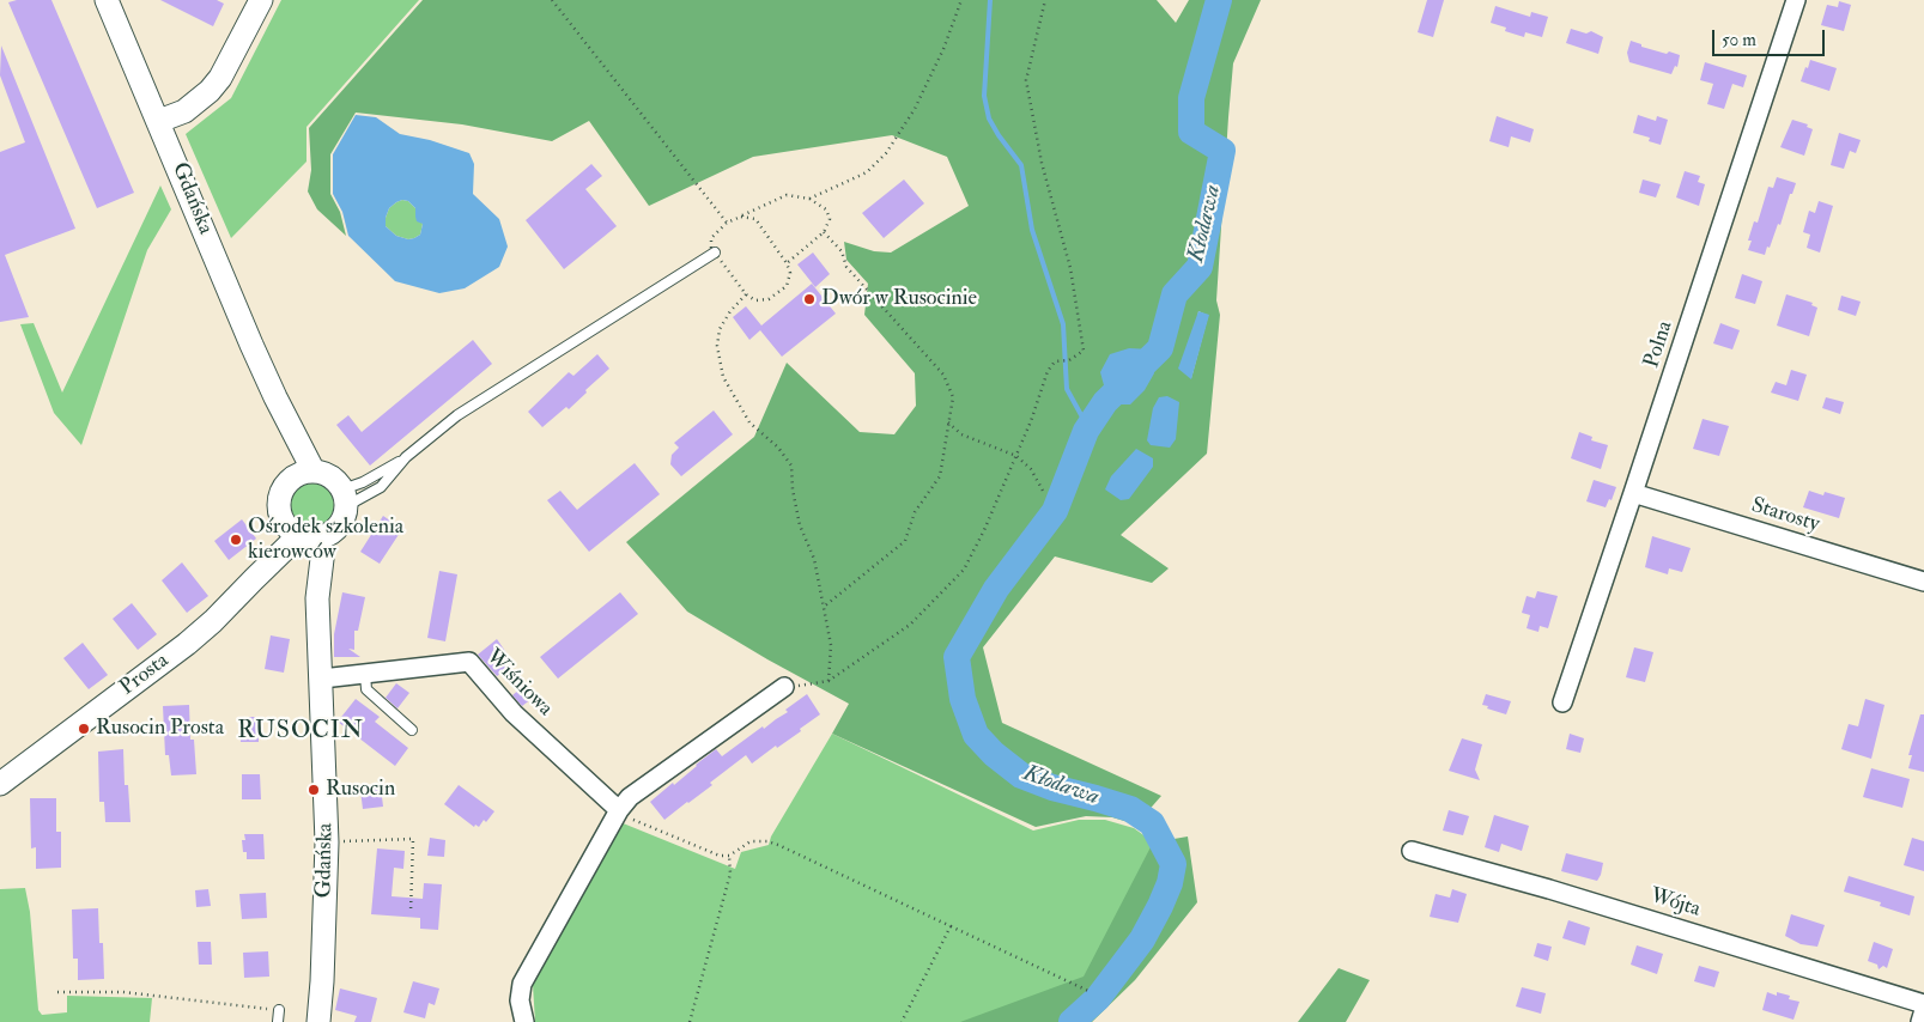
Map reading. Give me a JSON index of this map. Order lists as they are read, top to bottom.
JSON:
{
  "streets": {
    "street": [
      "Gdańska",
      "Polna",
      "Starosty",
      "Prosta",
      "Wiśniowa",
      "Wójta"
    ]
  },
  "crossings": [
    ["Gdańska", "Prosta"],
    ["Gdańska", "Wiśniowa"],
    ["Polna", "Starosty"]
  ],
  "districts": ["RUSOCIN"],
  "water": ["Kłodawa"],
  "places": [
    "Dwór w Rusocinie",
    "Ośrodek szkolenia kierowców",
    "Rusocin Prosta",
    "Rusocin"
  ],
  "scale_bar": "50 m"
}
